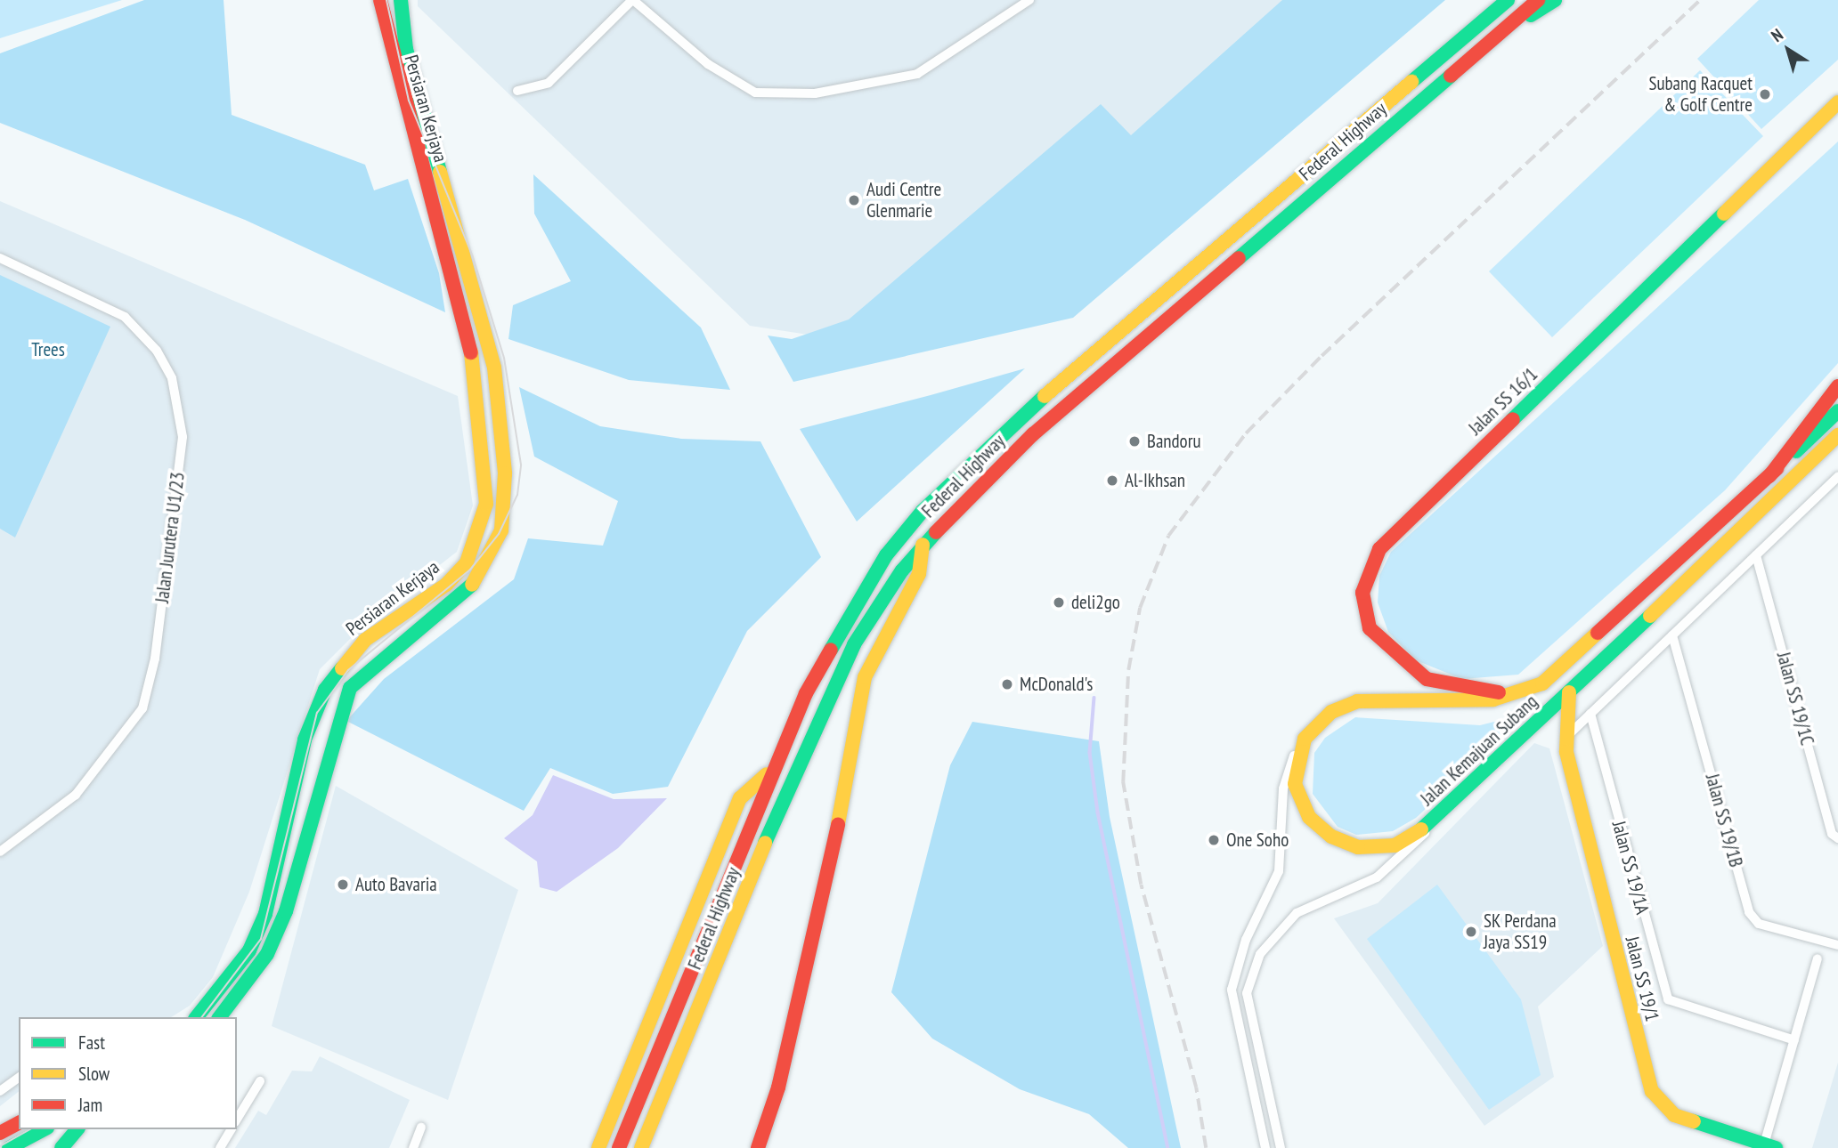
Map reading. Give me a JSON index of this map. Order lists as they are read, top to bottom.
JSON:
{
  "streets": {
    "main road": [
      "Persiaran Kerjaya",
      "Federal Highway",
      "Jalan SS 16/1",
      "Jalan Kemajuan Subang",
      "Jalan SS 19/1"
    ],
    "street": [
      "Jalan Jurutera U1/23",
      "Jalan SS 19/1C",
      "Jalan SS 19/1B",
      "Jalan SS 19/1A"
    ]
  },
  "crossings": [
    ["Jalan SS 16/1", "Jalan Kemajuan Subang"],
    ["Jalan Kemajuan Subang", "Jalan SS 19/1"]
  ],
  "parks": ["Trees"],
  "places": [
    "Subang Racquet & Golf Centre",
    "Audi Centre Glenmarie",
    "Bandoru",
    "Al-Ikhsan",
    "deli2go",
    "McDonald's",
    "One Soho",
    "Auto Bavaria",
    "SK Perdana Jaya SS19"
  ],
  "legend": ["Fast", "Slow", "Jam"],
  "north": "top left"
}
